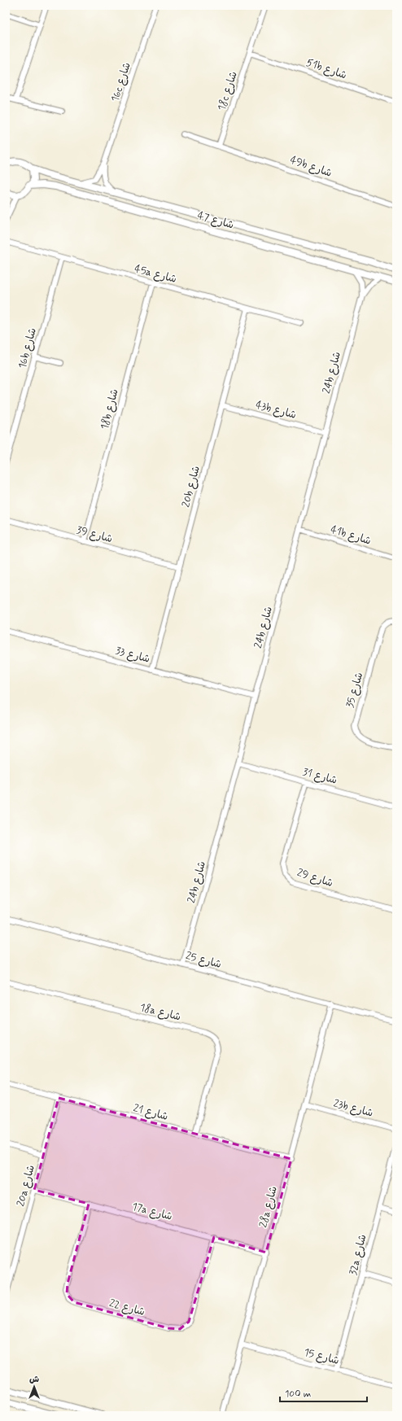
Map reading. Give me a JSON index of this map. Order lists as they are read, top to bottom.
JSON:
{
  "streets": {
    "street": [
      "51b شارع",
      "16c شارع",
      "18c شارع",
      "49b شارع",
      "شارع 47",
      "45a شارع",
      "16b شارع",
      "24b شارع",
      "18b شارع",
      "43b شارع",
      "20b شارع",
      "شارع 39",
      "41b شارع",
      "شارع 33",
      "شارع 35",
      "شارع 31",
      "شارع 29",
      "شارع 25",
      "18a شارع",
      "23b شارع",
      "شارع 21",
      "20a شارع",
      "28a شارع",
      "17a شارع",
      "32a شارع",
      "شارع 22",
      "شارع 15"
    ]
  },
  "crossings": [
    ["51b شارع", "18c شارع"],
    ["16c شارع", "شارع 47"],
    ["18c شارع", "49b شارع"],
    ["شارع 47", "24b شارع"],
    ["45a شارع", "16b شارع"],
    ["45a شارع", "18b شارع"],
    ["45a شارع", "20b شارع"],
    ["24b شارع", "43b شارع"],
    ["24b شارع", "41b شارع"],
    ["24b شارع", "شارع 33"],
    ["24b شارع", "شارع 31"],
    ["24b شارع", "شارع 25"],
    ["18b شارع", "شارع 39"],
    ["43b شارع", "20b شارع"],
    ["20b شارع", "شارع 39"],
    ["20b شارع", "شارع 33"],
    ["شارع 31", "شارع 29"],
    ["شارع 25", "28a شارع"],
    ["18a شارع", "شارع 21"],
    ["23b شارع", "28a شارع"],
    ["شارع 21", "20a شارع"],
    ["شارع 21", "28a شارع"],
    ["20a شارع", "17a شارع"],
    ["28a شارع", "17a شارع"],
    ["28a شارع", "شارع 15"],
    ["17a شارع", "شارع 22"],
    ["32a شارع", "شارع 15"]
  ],
  "scale_bar": "100 m",
  "north": "top"
}
